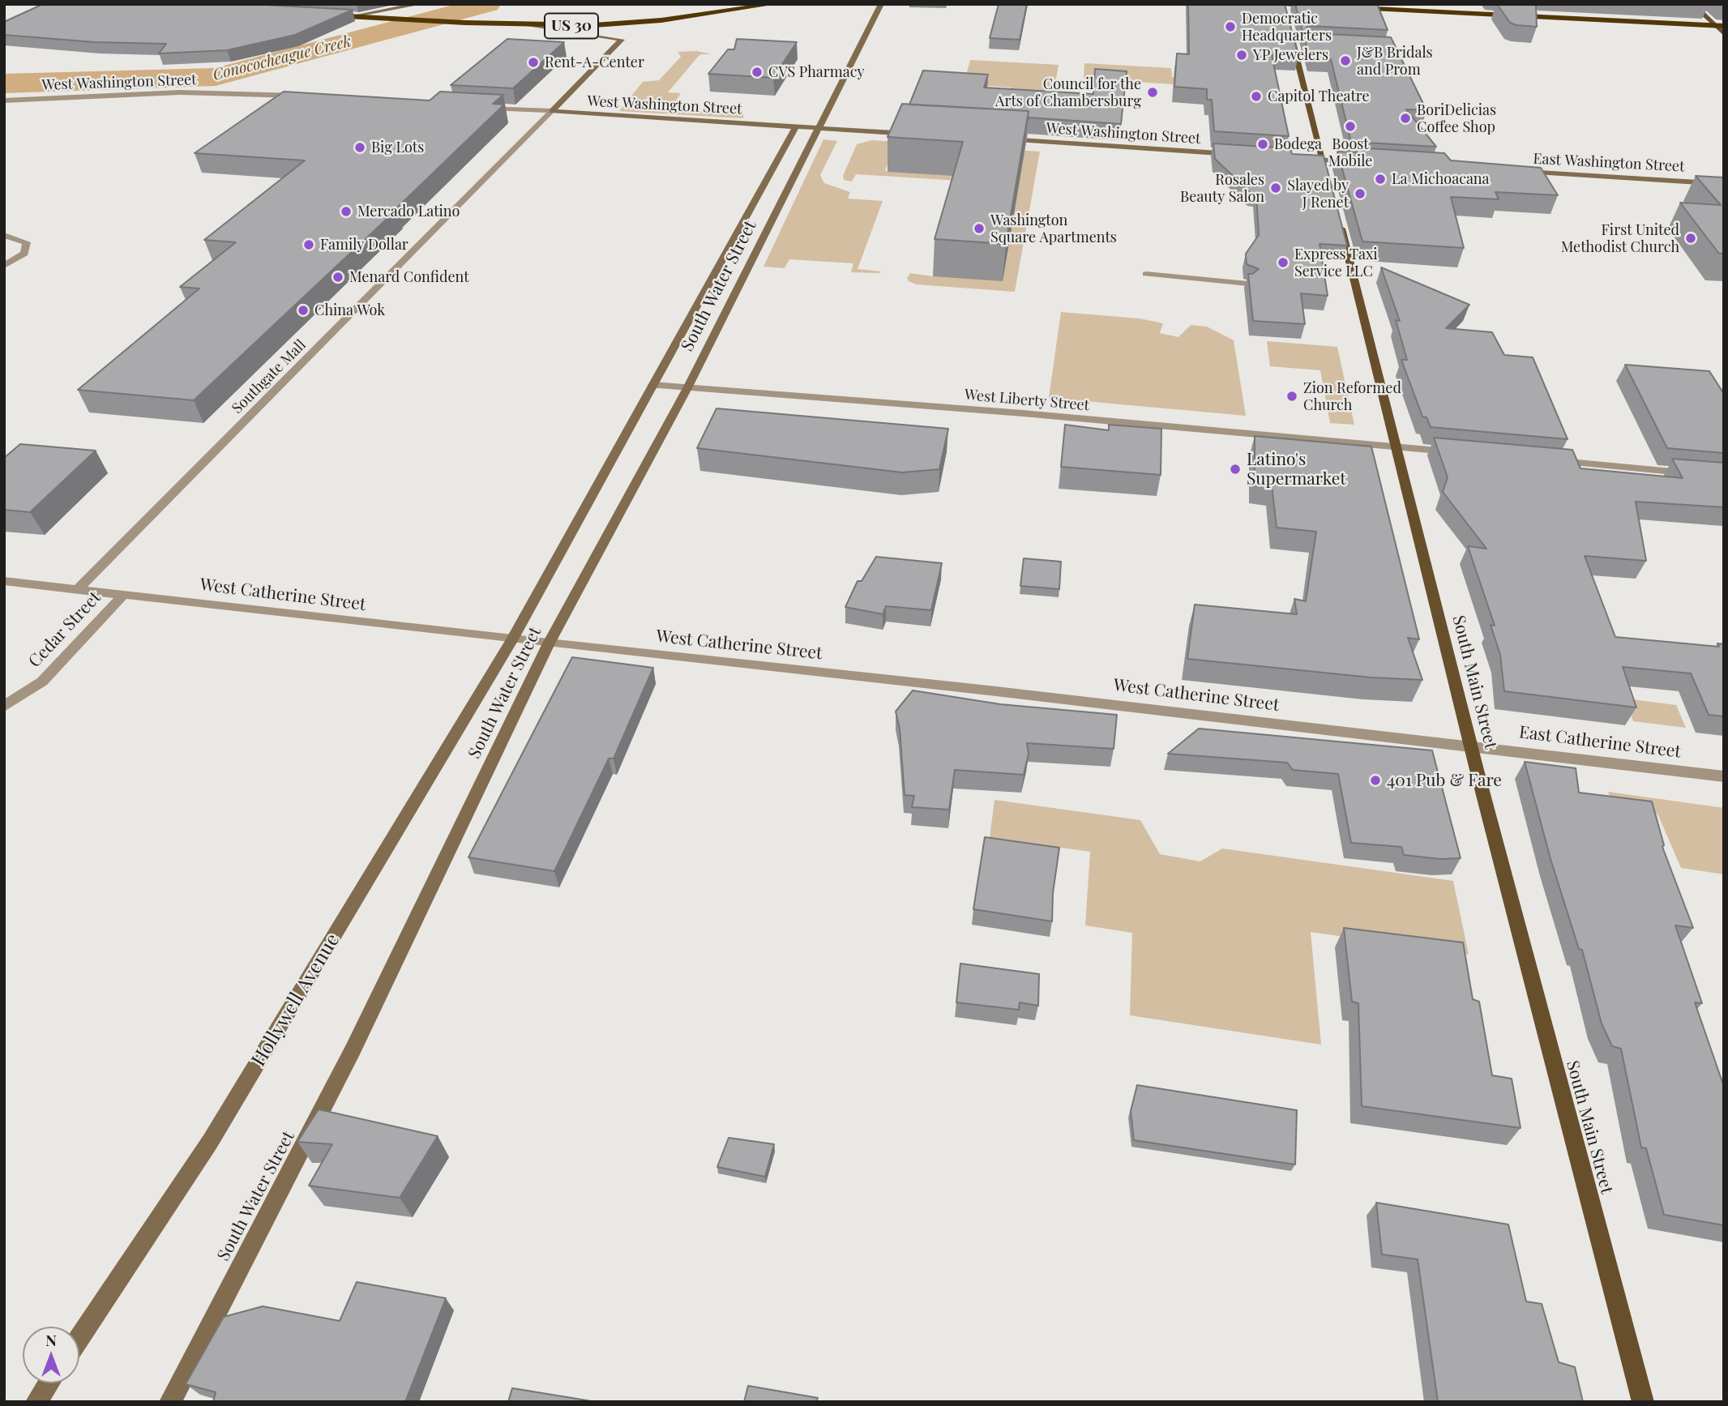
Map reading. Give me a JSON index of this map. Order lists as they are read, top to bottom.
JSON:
{
  "streets": {
    "highway": ["US 30"],
    "main road": ["South Main Street"],
    "street": [
      "West Washington Street",
      "East Washington Street",
      "South Water Street",
      "Southgate Mall",
      "West Liberty Street",
      "West Catherine Street",
      "Cedar Street",
      "East Catherine Street",
      "Hollywell Avenue"
    ]
  },
  "crossings": [
    ["West Washington Street", "South Water Street"],
    ["West Washington Street", "Southgate Mall"],
    ["South Water Street", "West Liberty Street"],
    ["South Water Street", "West Catherine Street"],
    ["South Water Street", "Hollywell Avenue"],
    ["Southgate Mall", "West Catherine Street"],
    ["West Liberty Street", "South Main Street"],
    ["West Catherine Street", "Cedar Street"],
    ["West Catherine Street", "South Main Street"],
    ["West Catherine Street", "East Catherine Street"],
    ["West Catherine Street", "Hollywell Avenue"],
    ["South Main Street", "East Catherine Street"]
  ],
  "water": ["Conococheague Creek"],
  "places": [
    "Democratic Headquarters",
    "YP Jewelers",
    "J&B Bridals and Prom",
    "Rent-A-Center",
    "CVS Pharmacy",
    "Council for the Arts of Chambersburg",
    "Capitol Theatre",
    "BoriDelicias Coffee Shop",
    "Boost Mobile",
    "Bodega",
    "Big Lots",
    "La Michoacana",
    "Rosales Beauty Salon",
    "Slayed by J Renet",
    "Mercado Latino",
    "Washington Square Apartments",
    "First United Methodist Church",
    "Family Dollar",
    "Express Taxi Service LLC",
    "Menard Confident",
    "China Wok",
    "Zion Reformed Church",
    "Latino's Supermarket",
    "401 Pub & Fare"
  ],
  "north": "top"
}
